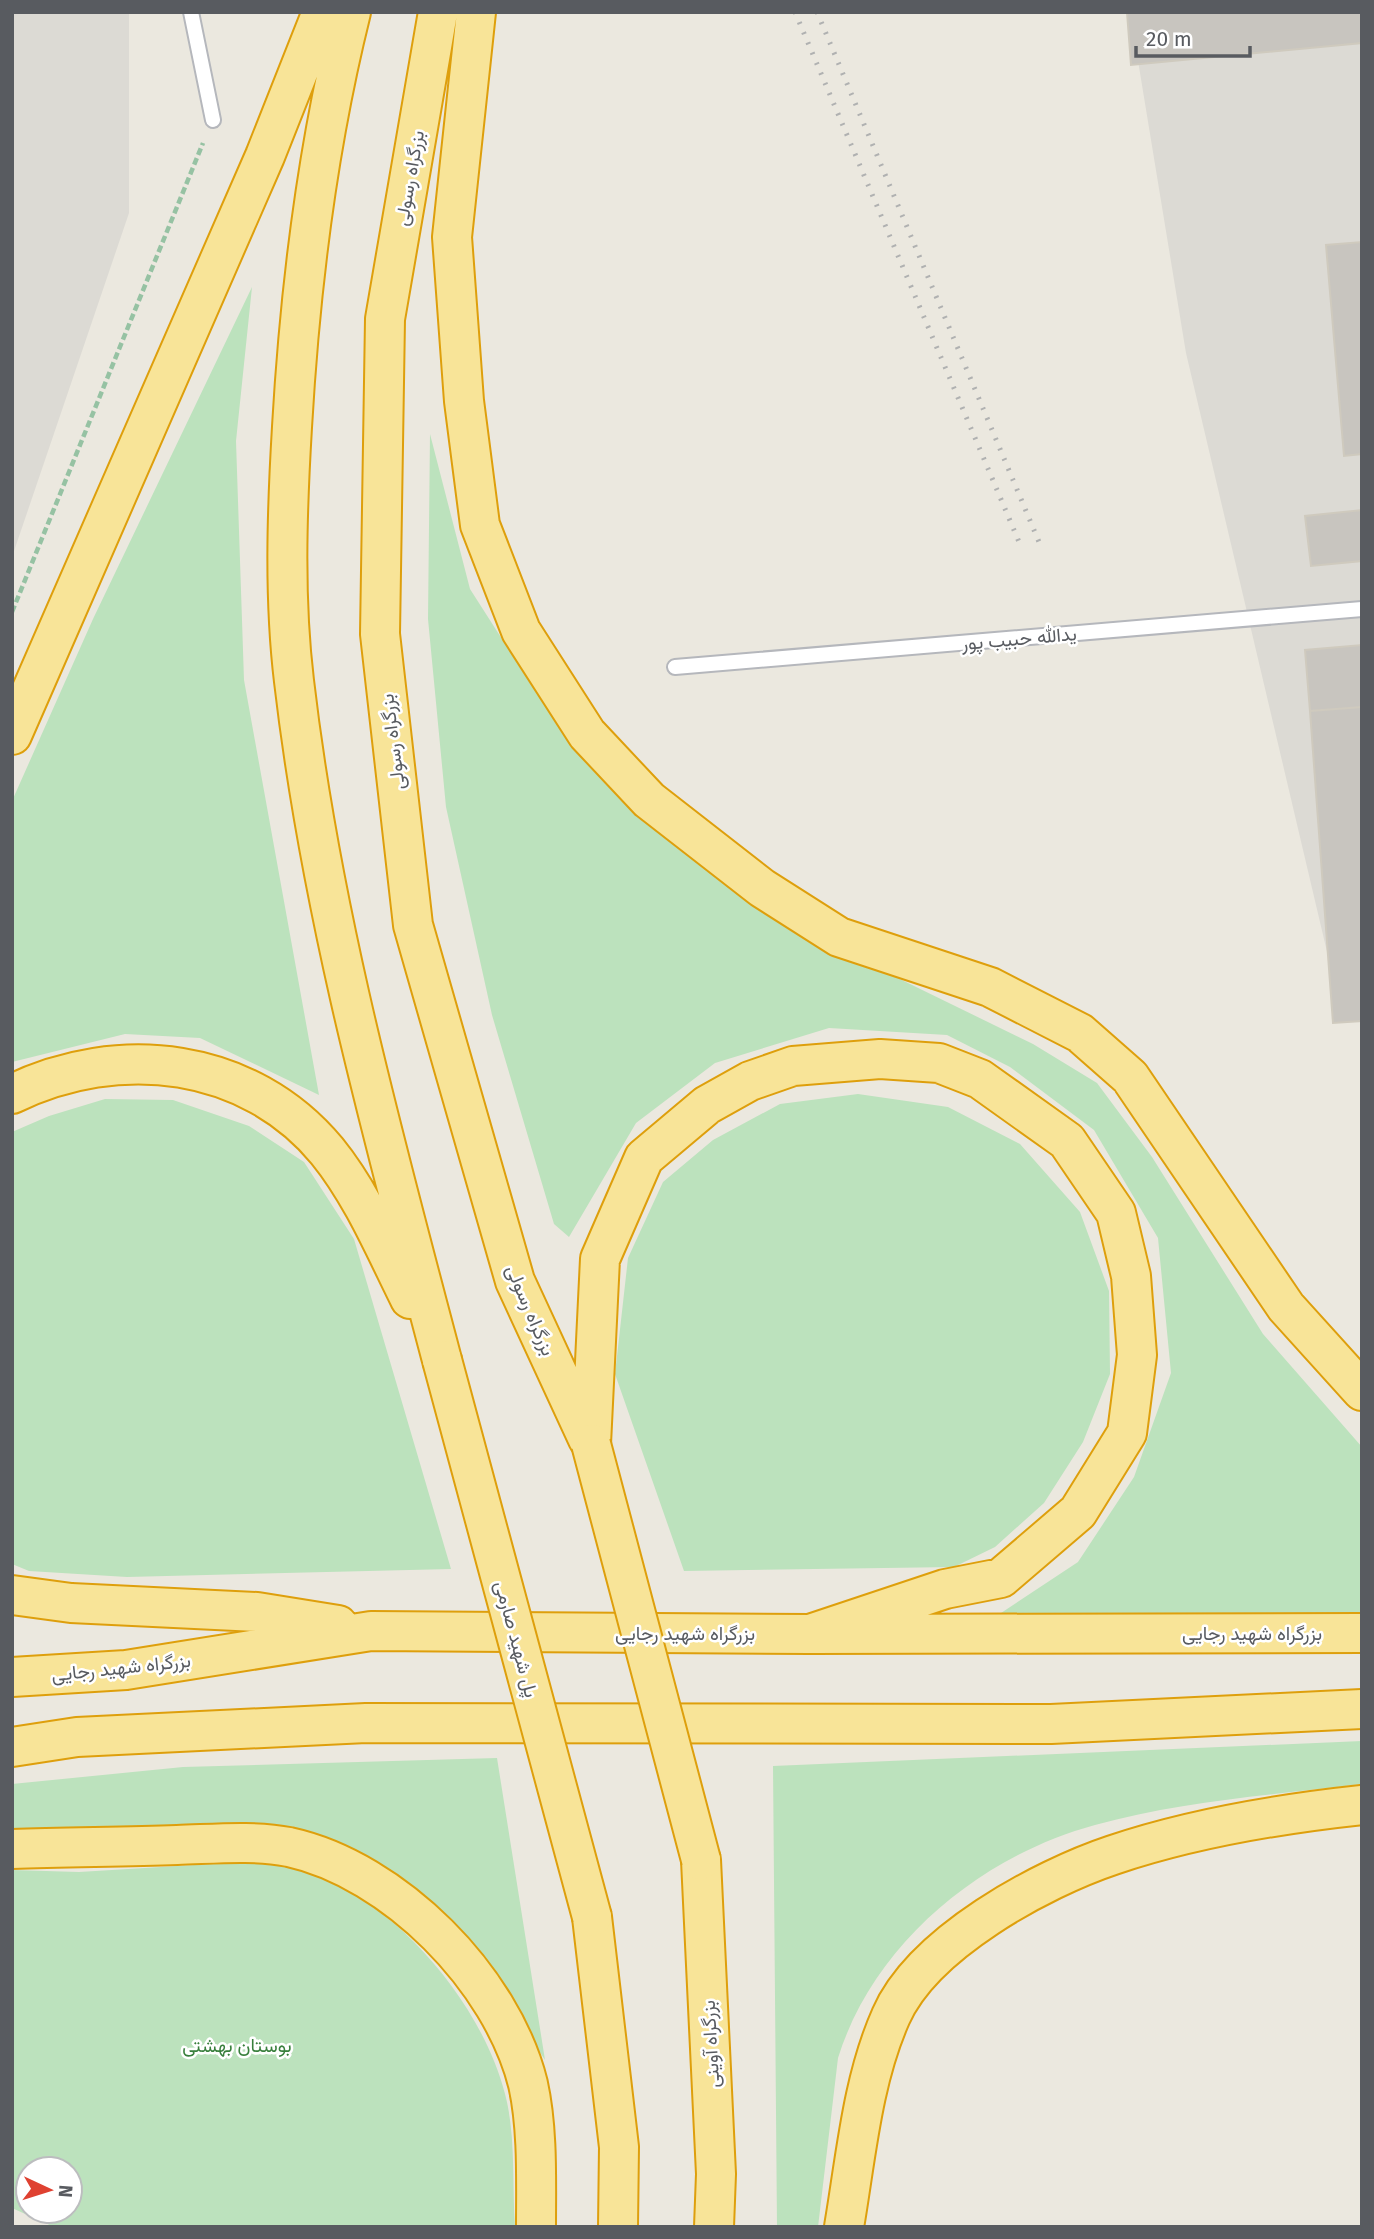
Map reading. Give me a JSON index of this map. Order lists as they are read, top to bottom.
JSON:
{
  "streets": {
    "highway": [
      "بزرگراه رسولی",
      "بزرگراه شهید رجایی",
      "پل شهید صارمی",
      "بزرگراه آوینی"
    ],
    "lane": ["یدالله حبیب پور"]
  },
  "crossings": [
    ["بزرگراه رسولی", "بزرگراه آوینی"]
  ],
  "parks": ["بوستان بهشتی"],
  "scale_bar": "20 m",
  "north": "right"
}
